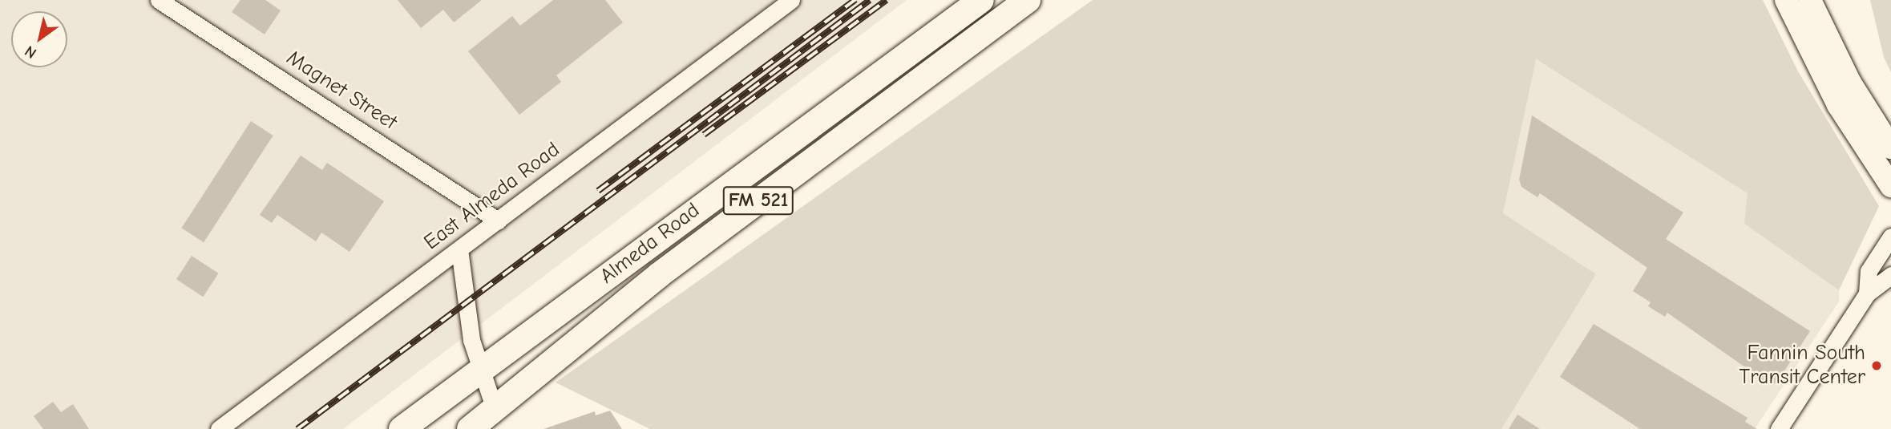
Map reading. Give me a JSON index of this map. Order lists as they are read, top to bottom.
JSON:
{
  "streets": {
    "main road": ["FM 521", "Almeda Road"],
    "street": ["Magnet Street", "East Almeda Road"]
  },
  "crossings": [
    ["Magnet Street", "East Almeda Road"]
  ],
  "places": ["Fannin South Transit Center"],
  "north": "bottom left"
}
